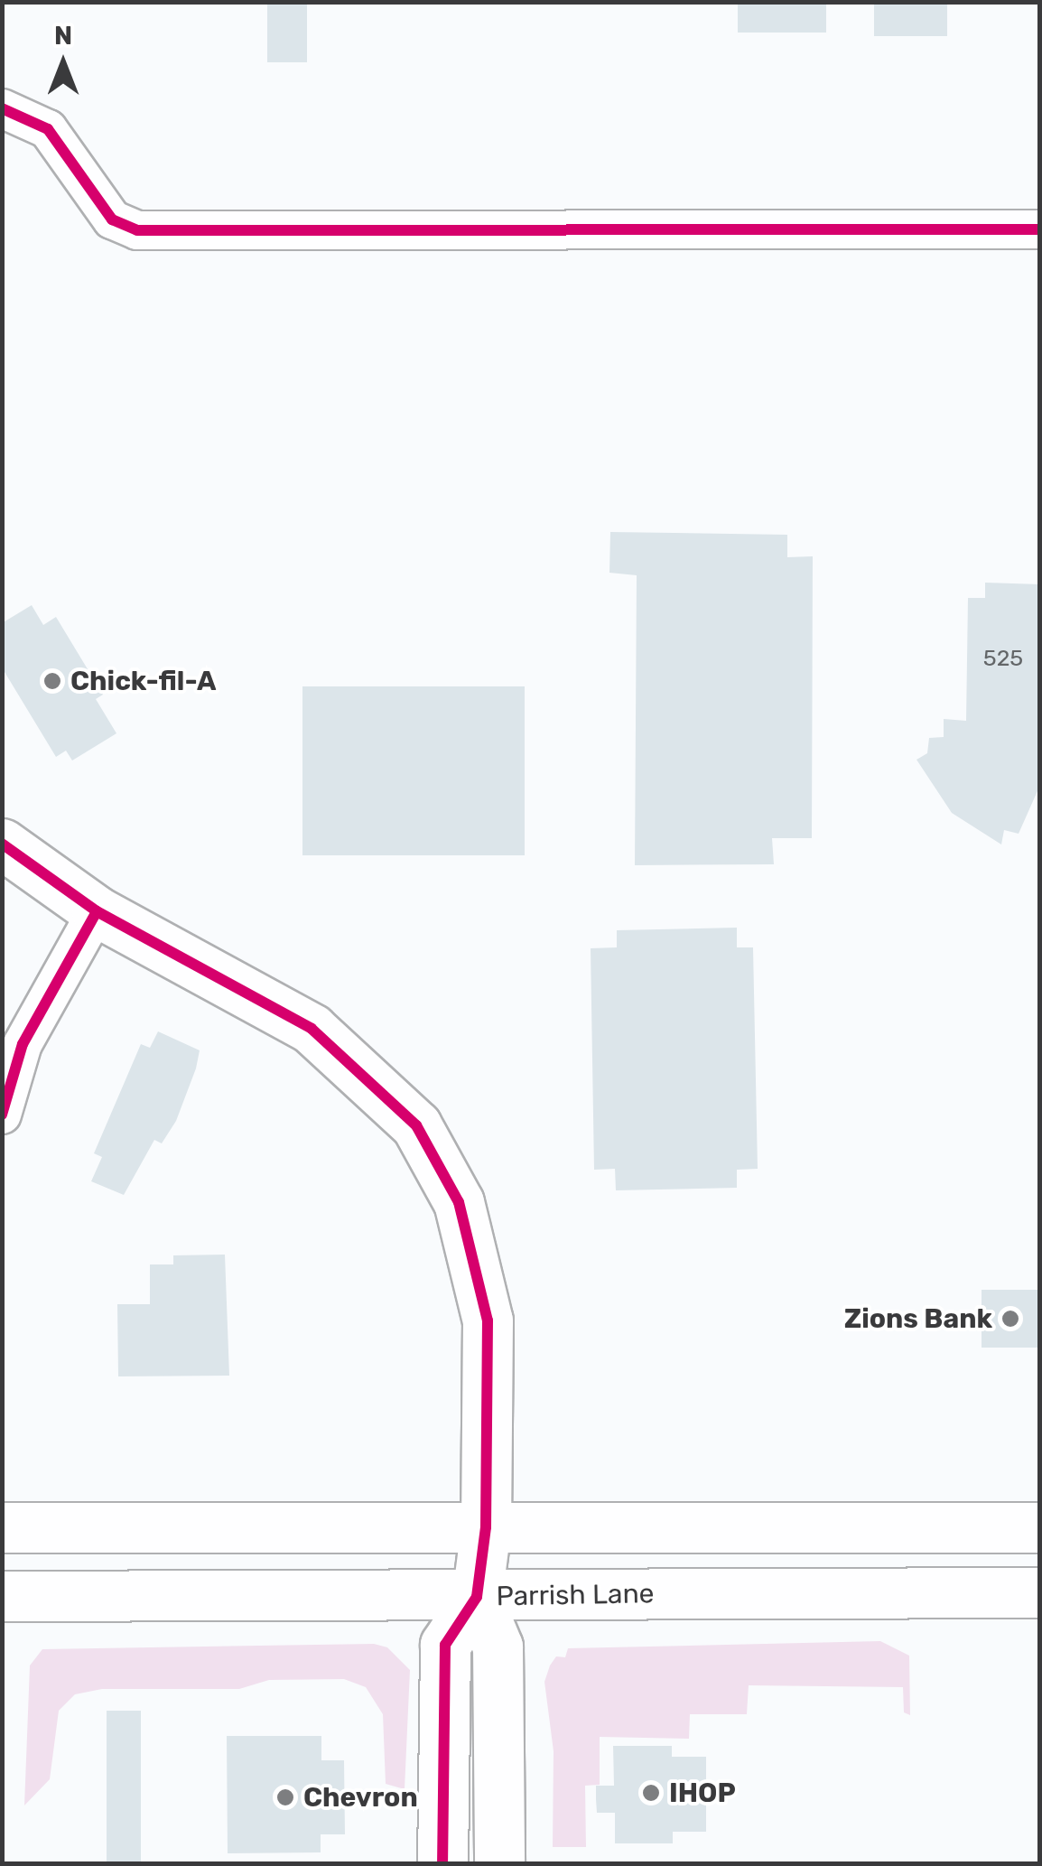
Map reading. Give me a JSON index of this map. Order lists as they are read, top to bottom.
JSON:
{
  "streets": {
    "main road": ["Parrish Lane"]
  },
  "places": [
    "Chick-fil-A",
    "Zions Bank",
    "IHOP",
    "Chevron"
  ],
  "house_numbers": ["525"],
  "north": "top"
}
